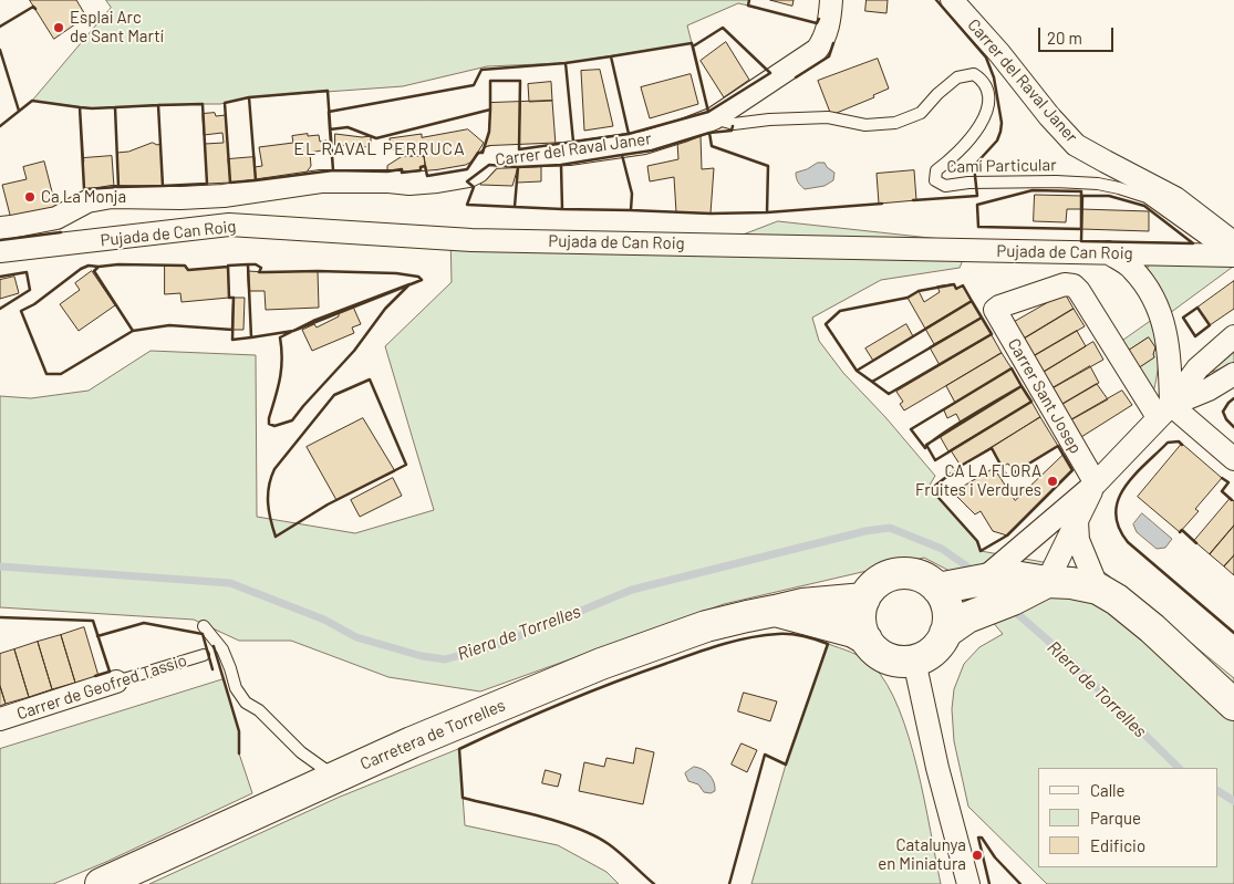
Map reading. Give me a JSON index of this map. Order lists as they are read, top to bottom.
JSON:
{
  "streets": {
    "main road": ["Carretera de Torrelles"],
    "street": [
      "Carrer del Raval Janer",
      "Pujada de Can Roig",
      "Carrer Sant Josep",
      "Carrer de Geofred Tassio"
    ],
    "lane": ["Camí Particular"]
  },
  "crossings": [
    ["Carrer del Raval Janer", "Camí Particular"],
    ["Carrer del Raval Janer", "Pujada de Can Roig"],
    ["Camí Particular", "Pujada de Can Roig"]
  ],
  "districts": ["EL RAVAL PERRUCA"],
  "water": ["Riera de Torrelles"],
  "places": [
    "Esplai Arc de Sant Martí",
    "Ca La Monja",
    "CA LA FLORA Fruites i Verdures",
    "Catalunya en Miniatura"
  ],
  "legend": ["Calle", "Parque", "Edificio"],
  "scale_bar": "20 m"
}
